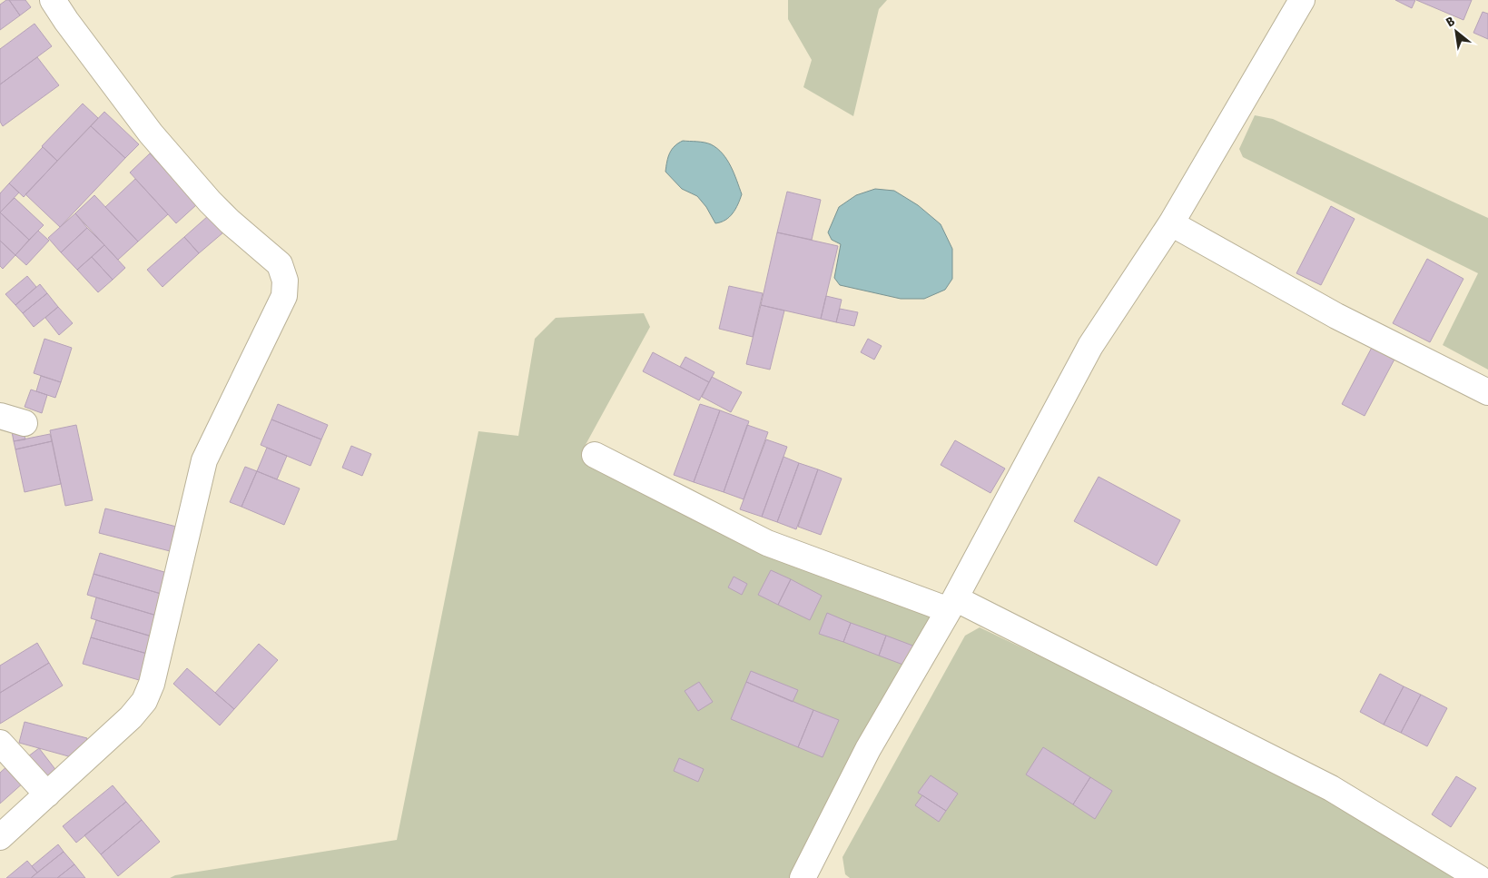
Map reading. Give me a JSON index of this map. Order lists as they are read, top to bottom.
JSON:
{
  "north": "top left"
}
